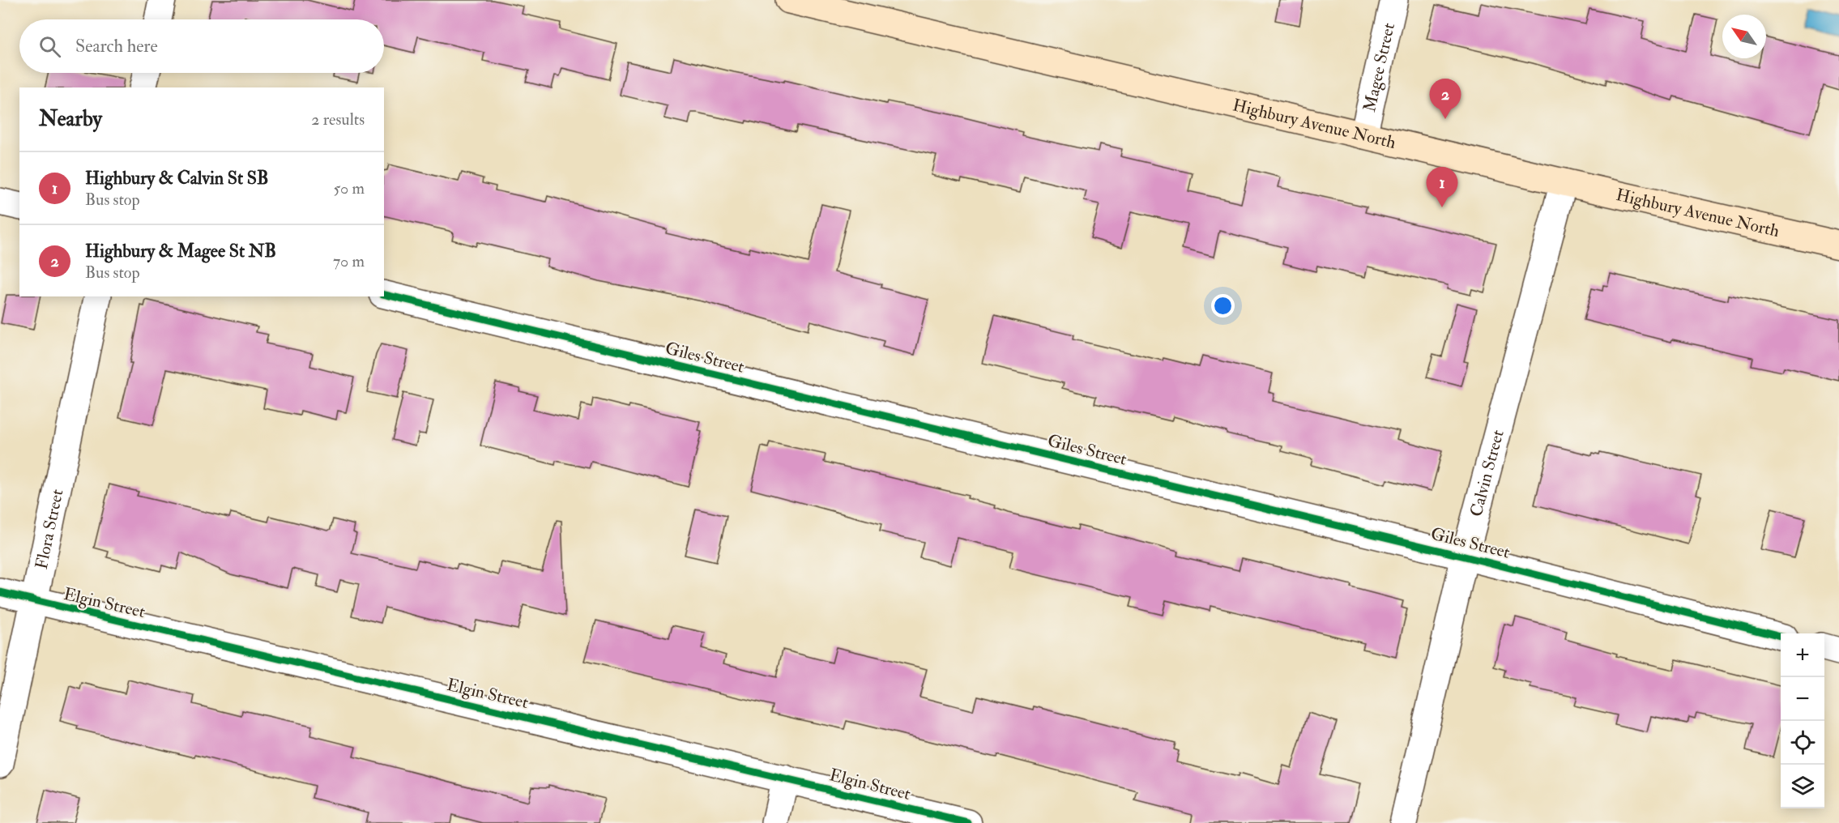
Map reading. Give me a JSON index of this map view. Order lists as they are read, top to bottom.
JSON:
{
  "streets": {
    "main road": ["Highbury Avenue North"],
    "street": [
      "Magee Street",
      "Giles Street",
      "Calvin Street",
      "Flora Street",
      "Elgin Street"
    ]
  },
  "crossings": [
    ["Magee Street", "Highbury Avenue North"],
    ["Highbury Avenue North", "Calvin Street"],
    ["Giles Street", "Calvin Street"],
    ["Flora Street", "Elgin Street"]
  ],
  "north": "top left",
  "page": {
    "search": "Search here",
    "pins": ["2", "1"],
    "heading": ["Nearby", "2 results"],
    "list": [
      {
        "mark": "1",
        "name": "Highbury & Calvin St SB",
        "note": "Bus stop",
        "value": "50 m"
      },
      {
        "mark": "2",
        "name": "Highbury & Magee St NB",
        "note": "Bus stop",
        "value": "70 m"
      }
    ],
    "map_buttons": ["+", "−"]
  }
}
